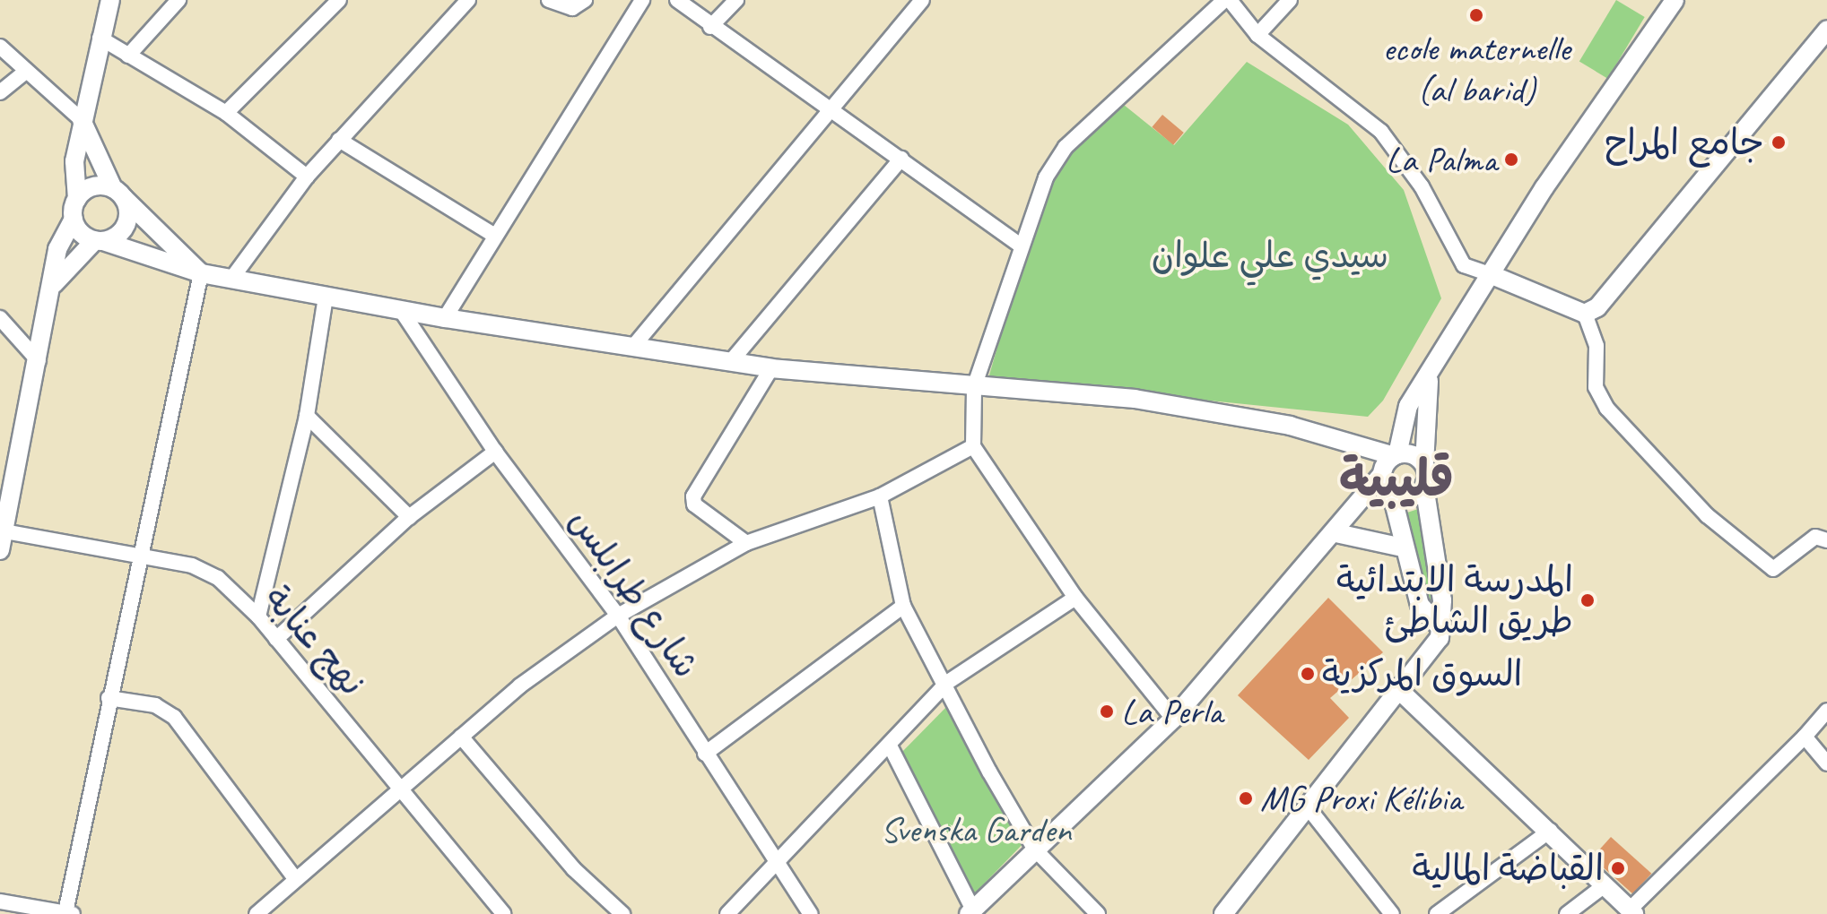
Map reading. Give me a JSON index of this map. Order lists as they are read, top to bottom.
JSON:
{
  "streets": {
    "street": ["شارع طرابلس", "نهج عنابة"]
  },
  "districts": ["قليبية"],
  "parks": ["سيدي علي علوان", "Svenska Garden"],
  "places": [
    "ecole maternelle (al barid)",
    "جامع المراح",
    "La Palma",
    "المدرسة الابتدائية طريق الشاطئ",
    "السوق المركزية",
    "La Perla",
    "MG Proxi Kélibia",
    "القباضة المالية"
  ]
}
